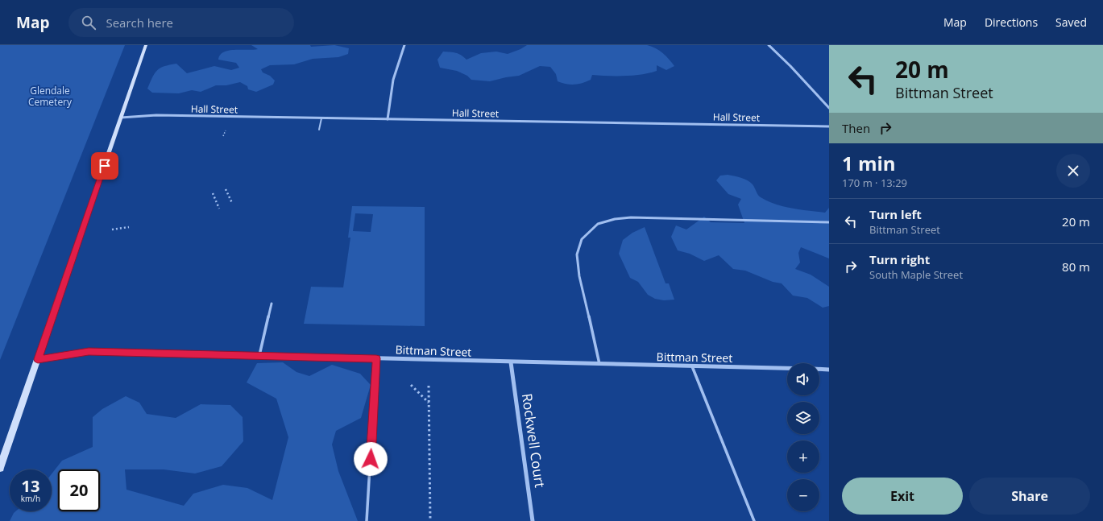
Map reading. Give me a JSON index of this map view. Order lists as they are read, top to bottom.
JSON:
{
  "streets": {
    "street": ["Hall Street", "Bittman Street", "Rockwell Court"]
  },
  "crossings": [
    ["Bittman Street", "Rockwell Court"]
  ],
  "parks": ["Glendale Cemetery"],
  "page": {
    "header": "Map",
    "search": "Search here",
    "nav": ["Map", "Directions", "Saved"],
    "turn": ["20 m", "Bittman Street"],
    "then": "Then",
    "heading": ["1 min", "170 m · 13:29"],
    "list": [
      {
        "name": "Turn left",
        "note": "Bittman Street",
        "value": "20 m"
      },
      {
        "name": "Turn right",
        "note": "South Maple Street",
        "value": "80 m"
      }
    ],
    "map_buttons": ["+", "−"],
    "speed": "13 km/h",
    "limit": "20",
    "buttons": ["Exit", "Share"]
  }
}
